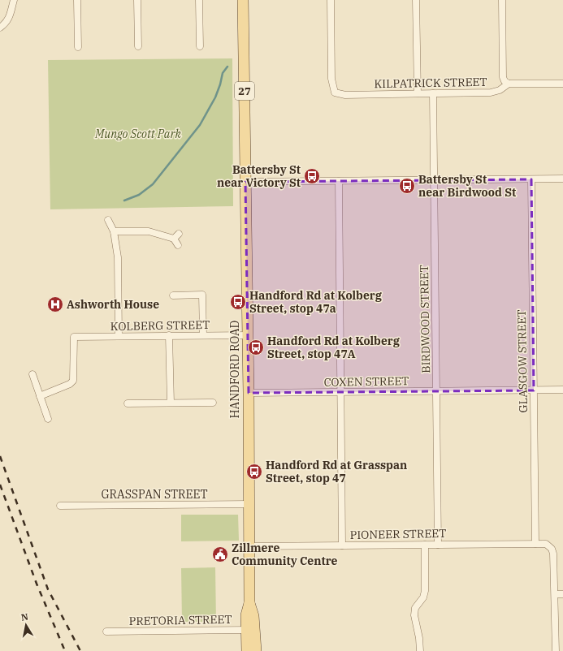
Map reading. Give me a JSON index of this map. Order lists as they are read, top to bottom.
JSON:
{
  "streets": {
    "main road": ["27", "HANDFORD ROAD"],
    "street": [
      "KILPATRICK STREET",
      "BIRDWOOD STREET",
      "KOLBERG STREET",
      "GLASGOW STREET",
      "COXEN STREET",
      "GRASSPAN STREET",
      "PIONEER STREET",
      "PRETORIA STREET"
    ]
  },
  "crossings": [
    ["KILPATRICK STREET", "BIRDWOOD STREET"],
    ["BIRDWOOD STREET", "COXEN STREET"],
    ["BIRDWOOD STREET", "PIONEER STREET"],
    ["KOLBERG STREET", "HANDFORD ROAD"],
    ["GLASGOW STREET", "COXEN STREET"],
    ["GLASGOW STREET", "PIONEER STREET"],
    ["HANDFORD ROAD", "COXEN STREET"],
    ["HANDFORD ROAD", "GRASSPAN STREET"],
    ["HANDFORD ROAD", "PIONEER STREET"],
    ["HANDFORD ROAD", "PRETORIA STREET"]
  ],
  "parks": ["Mungo Scott Park"],
  "places": {
    "bus stop": [
      "Battersby St near Victory St",
      "Battersby St near Birdwood St",
      "Handford Rd at Kolberg Street, stop 47a",
      "Handford Rd at Kolberg Street, stop 47A",
      "Handford Rd at Grasspan Street, stop 47"
    ],
    "hospital": ["Ashworth House"],
    "public building": ["Zillmere Community Centre"]
  },
  "north": "top"
}
